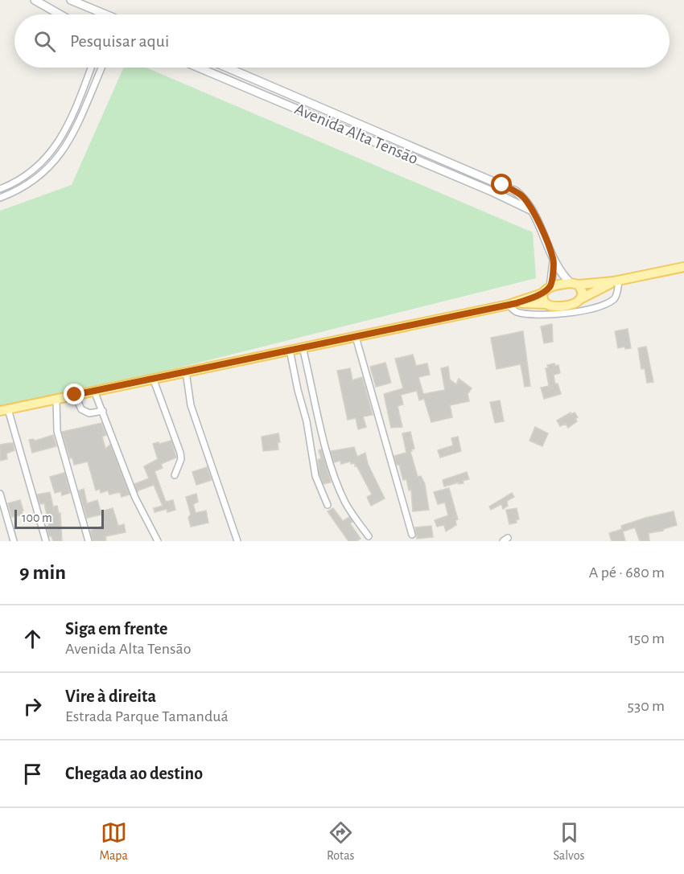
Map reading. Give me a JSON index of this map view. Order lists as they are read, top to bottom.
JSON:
{
  "streets": {
    "street": ["Avenida Alta Tensāo"]
  },
  "scale_bar": "100 m",
  "page": {
    "search": "Pesquisar aqui",
    "scale": "100 m",
    "heading": ["9 min", "A pé · 680 m"],
    "list": [
      ["Siga em frente", "Avenida Alta Tensāo", "150 m"],
      ["Vire à direita", "Estrada Parque Tamanduá", "530 m"],
      "Chegada ao destino"
    ],
    "nav": ["Mapa", "Rotas", "Salvos"]
  }
}
